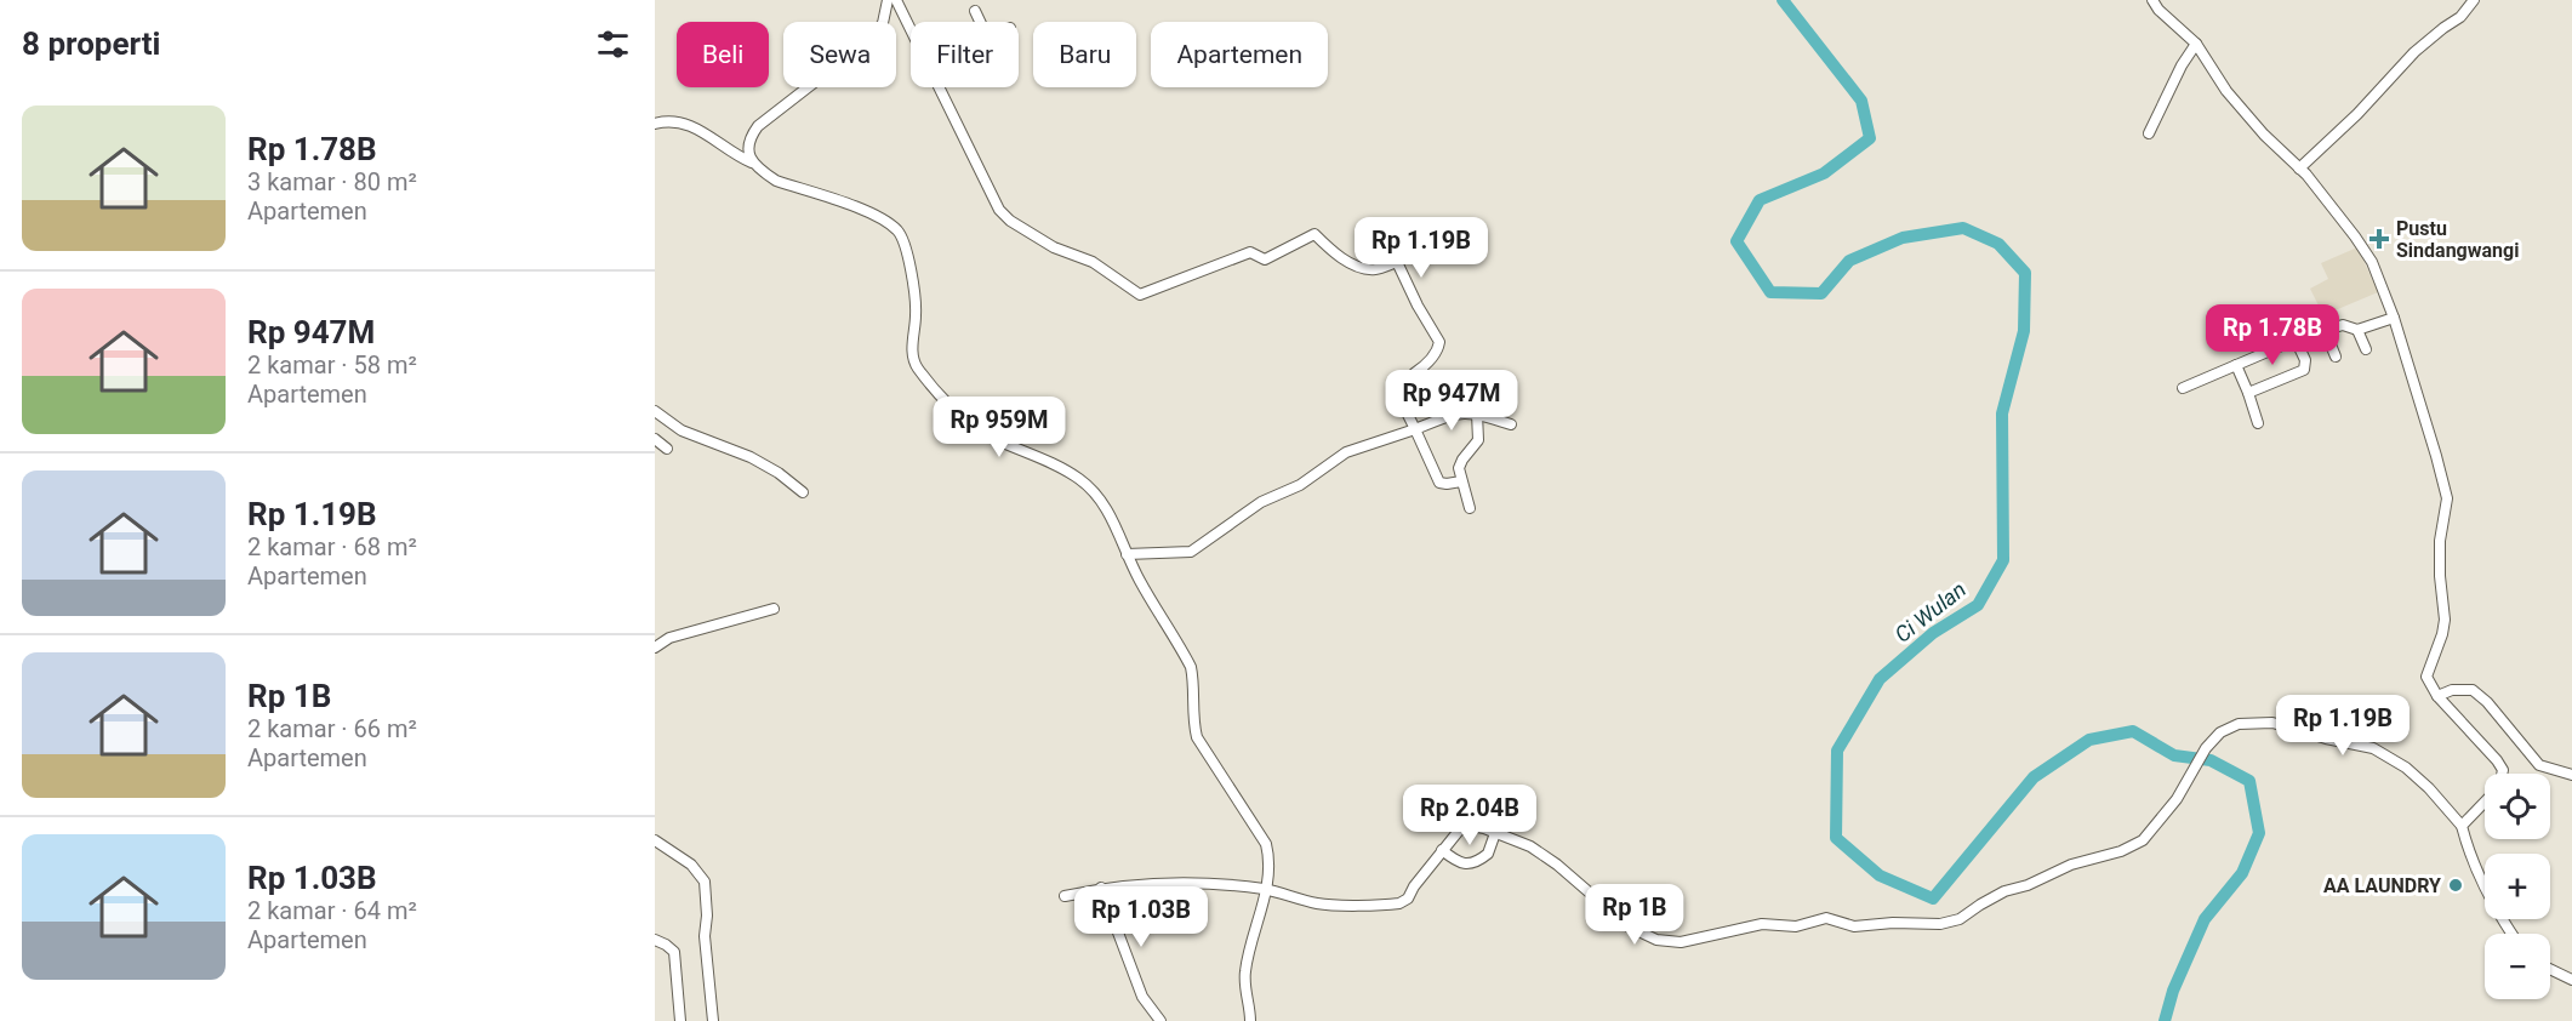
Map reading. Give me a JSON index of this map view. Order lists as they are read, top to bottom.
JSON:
{
  "water": ["Ci Wulan"],
  "places": {
    "health": ["Pustu Sindangwangi"],
    "other": ["AA LAUNDRY"]
  },
  "page": {
    "heading": "8 properti",
    "chip": [
      "Beli",
      "Sewa",
      "Filter",
      "Baru",
      "Apartemen"
    ],
    "list": [
      {
        "name": "Rp 1.78B",
        "note": "3 kamar · 80 m² · Apartemen"
      },
      {
        "name": "Rp 947M",
        "note": "2 kamar · 58 m² · Apartemen"
      },
      {
        "name": "Rp 1.19B",
        "note": "2 kamar · 68 m² · Apartemen"
      },
      {
        "name": "Rp 1B",
        "note": "2 kamar · 66 m² · Apartemen"
      },
      {
        "name": "Rp 1.03B",
        "note": "2 kamar · 64 m² · Apartemen"
      }
    ],
    "price": [
      "Rp 1.19B",
      "Rp 1.78B",
      "Rp 947M",
      "Rp 959M",
      "Rp 1.19B",
      "Rp 2.04B",
      "Rp 1B",
      "Rp 1.03B"
    ],
    "map_buttons": ["+", "−"]
  }
}
